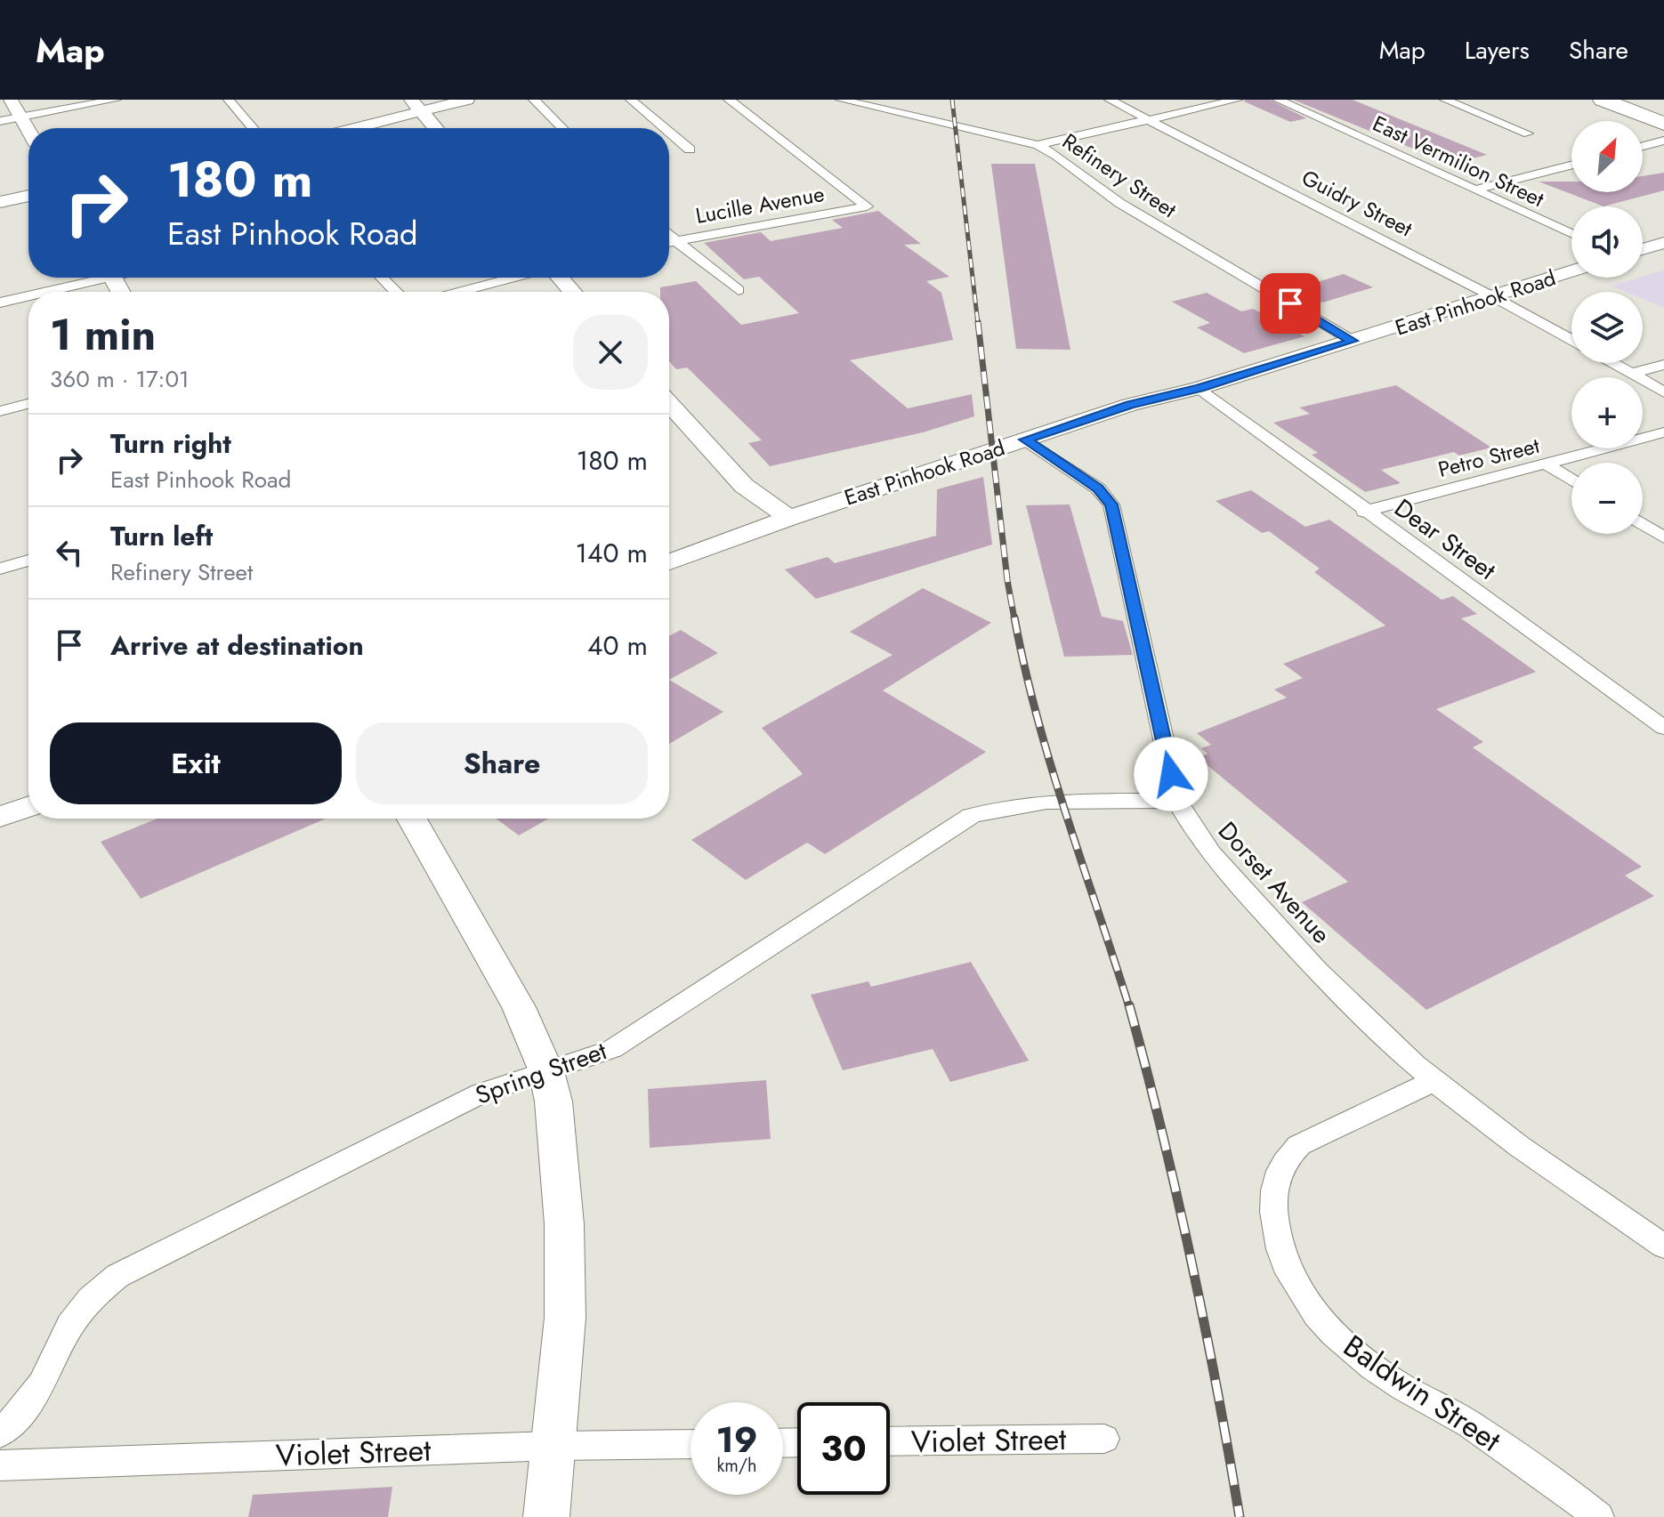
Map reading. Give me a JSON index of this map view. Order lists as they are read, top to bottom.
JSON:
{
  "streets": {
    "street": [
      "East Vermilion Street",
      "Refinery Street",
      "Guidry Street",
      "Lucille Avenue",
      "East Pinhook Road",
      "Petro Street",
      "Dear Street",
      "Dorset Avenue",
      "Spring Street",
      "Baldwin Street",
      "Violet Street"
    ]
  },
  "crossings": [
    ["Refinery Street", "East Pinhook Road"],
    ["Guidry Street", "East Pinhook Road"],
    ["East Pinhook Road", "Dear Street"],
    ["East Pinhook Road", "Dorset Avenue"],
    ["Petro Street", "Dear Street"],
    ["Dorset Avenue", "Spring Street"],
    ["Dorset Avenue", "Baldwin Street"]
  ],
  "north": "top right",
  "page": {
    "header": "Map",
    "nav": ["Map", "Layers", "Share"],
    "map_buttons": ["+", "−"],
    "turn": ["180 m", "East Pinhook Road"],
    "heading": ["1 min", "360 m · 17:01"],
    "list": [
      {
        "name": "Turn right",
        "note": "East Pinhook Road",
        "value": "180 m"
      },
      {
        "name": "Turn left",
        "note": "Refinery Street",
        "value": "140 m"
      },
      {
        "name": "Arrive at destination",
        "value": "40 m"
      }
    ],
    "buttons": ["Exit", "Share"],
    "speed": "19 km/h",
    "limit": "30"
  }
}
